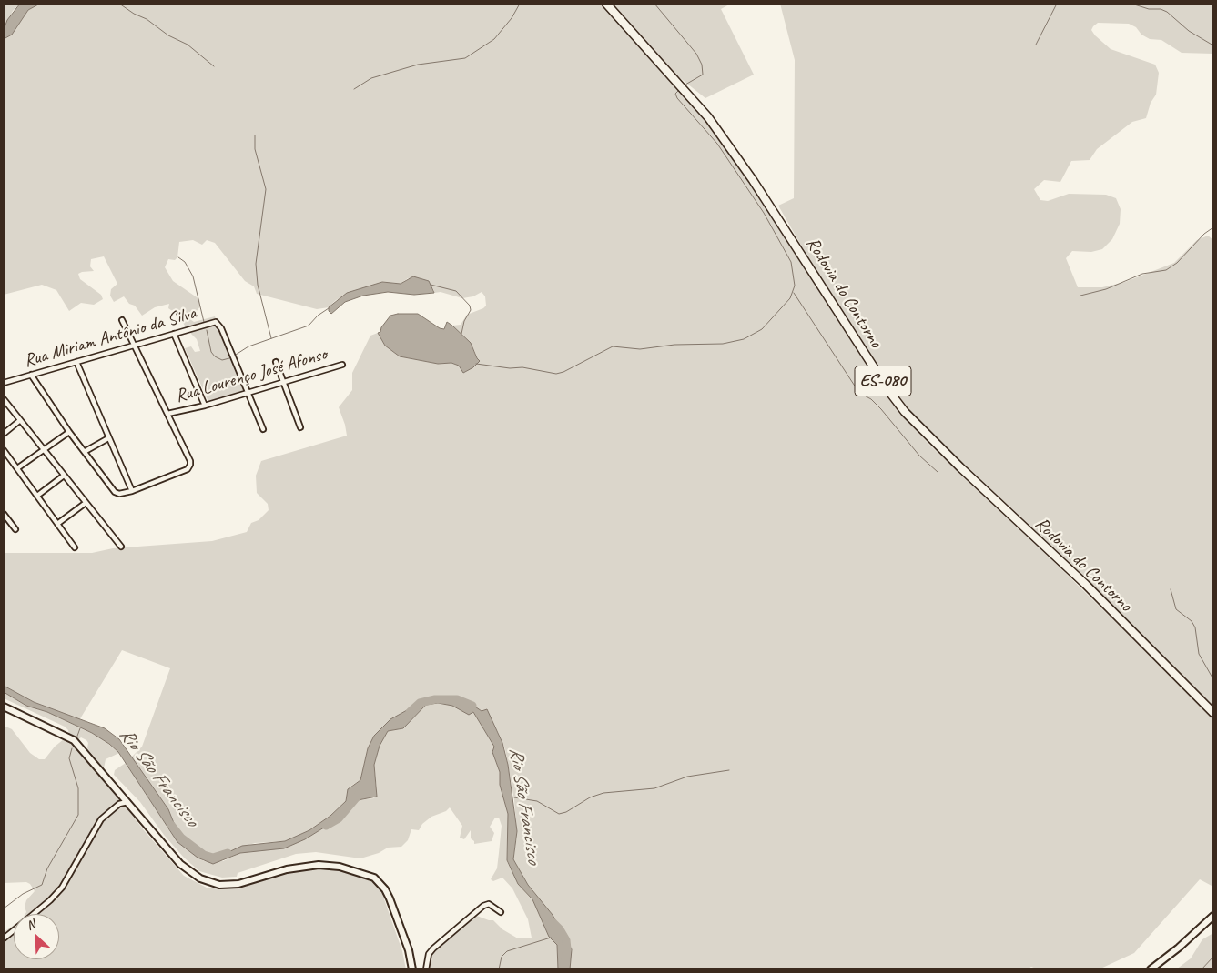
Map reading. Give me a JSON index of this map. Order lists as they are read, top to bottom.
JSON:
{
  "streets": {
    "main road": ["Rodovia do Contorno", "ES-080"],
    "street": ["Rua Miriam Antônio da Silva", "Rua Lourenço José Afonso"]
  },
  "crossings": [
    ["Rua Miriam Antônio da Silva", "Rua Lourenço José Afonso"]
  ],
  "water": ["Rio São Francisco"],
  "north": "top left"
}
